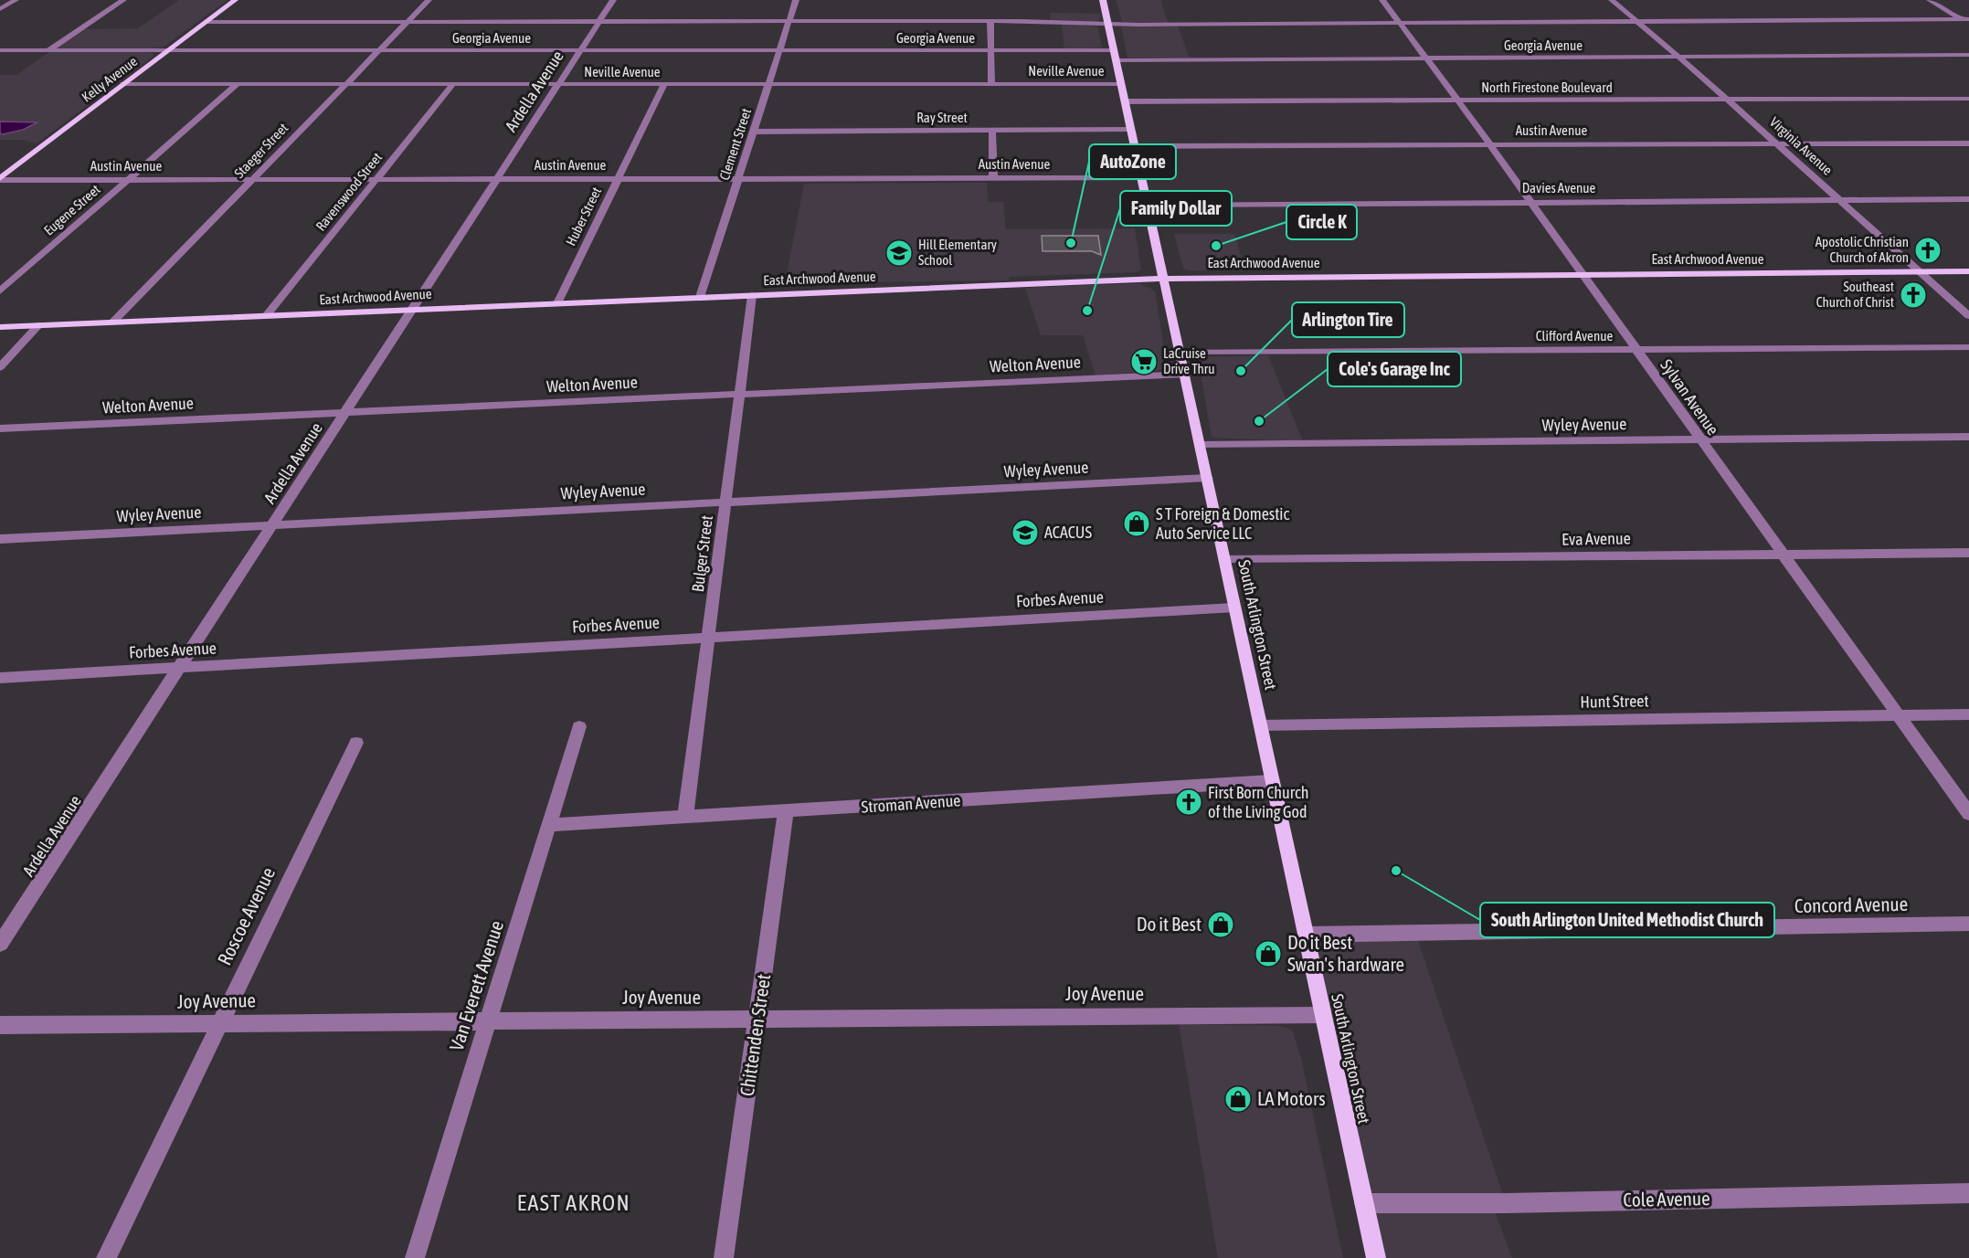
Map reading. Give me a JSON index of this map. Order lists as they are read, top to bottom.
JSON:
{
  "streets": {
    "main road": ["Kelly Avenue", "East Archwood Avenue", "South Arlington Street"],
    "street": [
      "Georgia Avenue",
      "Neville Avenue",
      "North Firestone Boulevard",
      "Ardella Avenue",
      "Ray Street",
      "Austin Avenue",
      "Clement Street",
      "Virginia Avenue",
      "Staeger Street",
      "Davies Avenue",
      "Ravenswood Street",
      "Eugene Street",
      "Huber Street",
      "Clifford Avenue",
      "Welton Avenue",
      "Sylvan Avenue",
      "Wyley Avenue",
      "Eva Avenue",
      "Bulger Street",
      "Forbes Avenue",
      "Hunt Street",
      "Stroman Avenue",
      "Concord Avenue",
      "Roscoe Avenue",
      "Van Everett Avenue",
      "Joy Avenue",
      "Chittenden Street",
      "Cole Avenue"
    ]
  },
  "crossings": [
    ["Georgia Avenue", "Kelly Avenue"],
    ["Georgia Avenue", "Ardella Avenue"],
    ["Georgia Avenue", "Clement Street"],
    ["Georgia Avenue", "Virginia Avenue"],
    ["Georgia Avenue", "Staeger Street"],
    ["Georgia Avenue", "Sylvan Avenue"],
    ["Georgia Avenue", "South Arlington Street"],
    ["Neville Avenue", "Kelly Avenue"],
    ["Neville Avenue", "Ardella Avenue"],
    ["Neville Avenue", "Clement Street"],
    ["Neville Avenue", "Staeger Street"],
    ["Neville Avenue", "Ravenswood Street"],
    ["Neville Avenue", "Eugene Street"],
    ["Neville Avenue", "Huber Street"],
    ["Neville Avenue", "South Arlington Street"],
    ["Kelly Avenue", "Austin Avenue"],
    ["North Firestone Boulevard", "Virginia Avenue"],
    ["North Firestone Boulevard", "Sylvan Avenue"],
    ["North Firestone Boulevard", "South Arlington Street"],
    ["Ardella Avenue", "Austin Avenue"],
    ["Ardella Avenue", "East Archwood Avenue"],
    ["Ardella Avenue", "Welton Avenue"],
    ["Ardella Avenue", "Wyley Avenue"],
    ["Ardella Avenue", "Forbes Avenue"],
    ["Ray Street", "Clement Street"],
    ["Ray Street", "South Arlington Street"],
    ["Austin Avenue", "Clement Street"],
    ["Austin Avenue", "Virginia Avenue"],
    ["Austin Avenue", "Staeger Street"],
    ["Austin Avenue", "Ravenswood Street"],
    ["Austin Avenue", "Eugene Street"],
    ["Austin Avenue", "Huber Street"],
    ["Austin Avenue", "Sylvan Avenue"],
    ["Austin Avenue", "South Arlington Street"],
    ["Clement Street", "East Archwood Avenue"],
    ["Virginia Avenue", "Davies Avenue"],
    ["Virginia Avenue", "East Archwood Avenue"],
    ["Staeger Street", "East Archwood Avenue"],
    ["Davies Avenue", "Sylvan Avenue"],
    ["Davies Avenue", "South Arlington Street"],
    ["Ravenswood Street", "East Archwood Avenue"],
    ["Huber Street", "East Archwood Avenue"],
    ["East Archwood Avenue", "Sylvan Avenue"],
    ["East Archwood Avenue", "Bulger Street"],
    ["East Archwood Avenue", "South Arlington Street"],
    ["Clifford Avenue", "Sylvan Avenue"],
    ["Clifford Avenue", "South Arlington Street"],
    ["Welton Avenue", "Bulger Street"],
    ["Welton Avenue", "South Arlington Street"],
    ["Sylvan Avenue", "Wyley Avenue"],
    ["Sylvan Avenue", "Eva Avenue"],
    ["Sylvan Avenue", "Hunt Street"],
    ["Wyley Avenue", "Bulger Street"],
    ["Wyley Avenue", "South Arlington Street"],
    ["Eva Avenue", "South Arlington Street"],
    ["Bulger Street", "Forbes Avenue"],
    ["Bulger Street", "Stroman Avenue"],
    ["Forbes Avenue", "South Arlington Street"],
    ["South Arlington Street", "Hunt Street"],
    ["South Arlington Street", "Stroman Avenue"],
    ["South Arlington Street", "Concord Avenue"],
    ["South Arlington Street", "Joy Avenue"],
    ["South Arlington Street", "Cole Avenue"],
    ["Stroman Avenue", "Van Everett Avenue"],
    ["Stroman Avenue", "Chittenden Street"],
    ["Roscoe Avenue", "Joy Avenue"],
    ["Van Everett Avenue", "Joy Avenue"],
    ["Joy Avenue", "Chittenden Street"]
  ],
  "districts": ["EAST AKRON"],
  "places": {
    "other": [
      "AutoZone",
      "Circle K",
      "Family Dollar",
      "Arlington Tire",
      "Cole's Garage Inc",
      "South Arlington United Methodist Church"
    ],
    "church": ["Apostolic Christian Church of Akron", "Southeast Church of Christ", "First Born Church of the Living God"],
    "school or university": ["Hill Elementary School", "ACACUS"],
    "supermarket": ["LaCruise Drive Thru"],
    "shop": [
      "S T Foreign & Domestic Auto Service LLC",
      "Do it Best",
      "Do it Best Swan's hardware",
      "LA Motors"
    ]
  }
}
